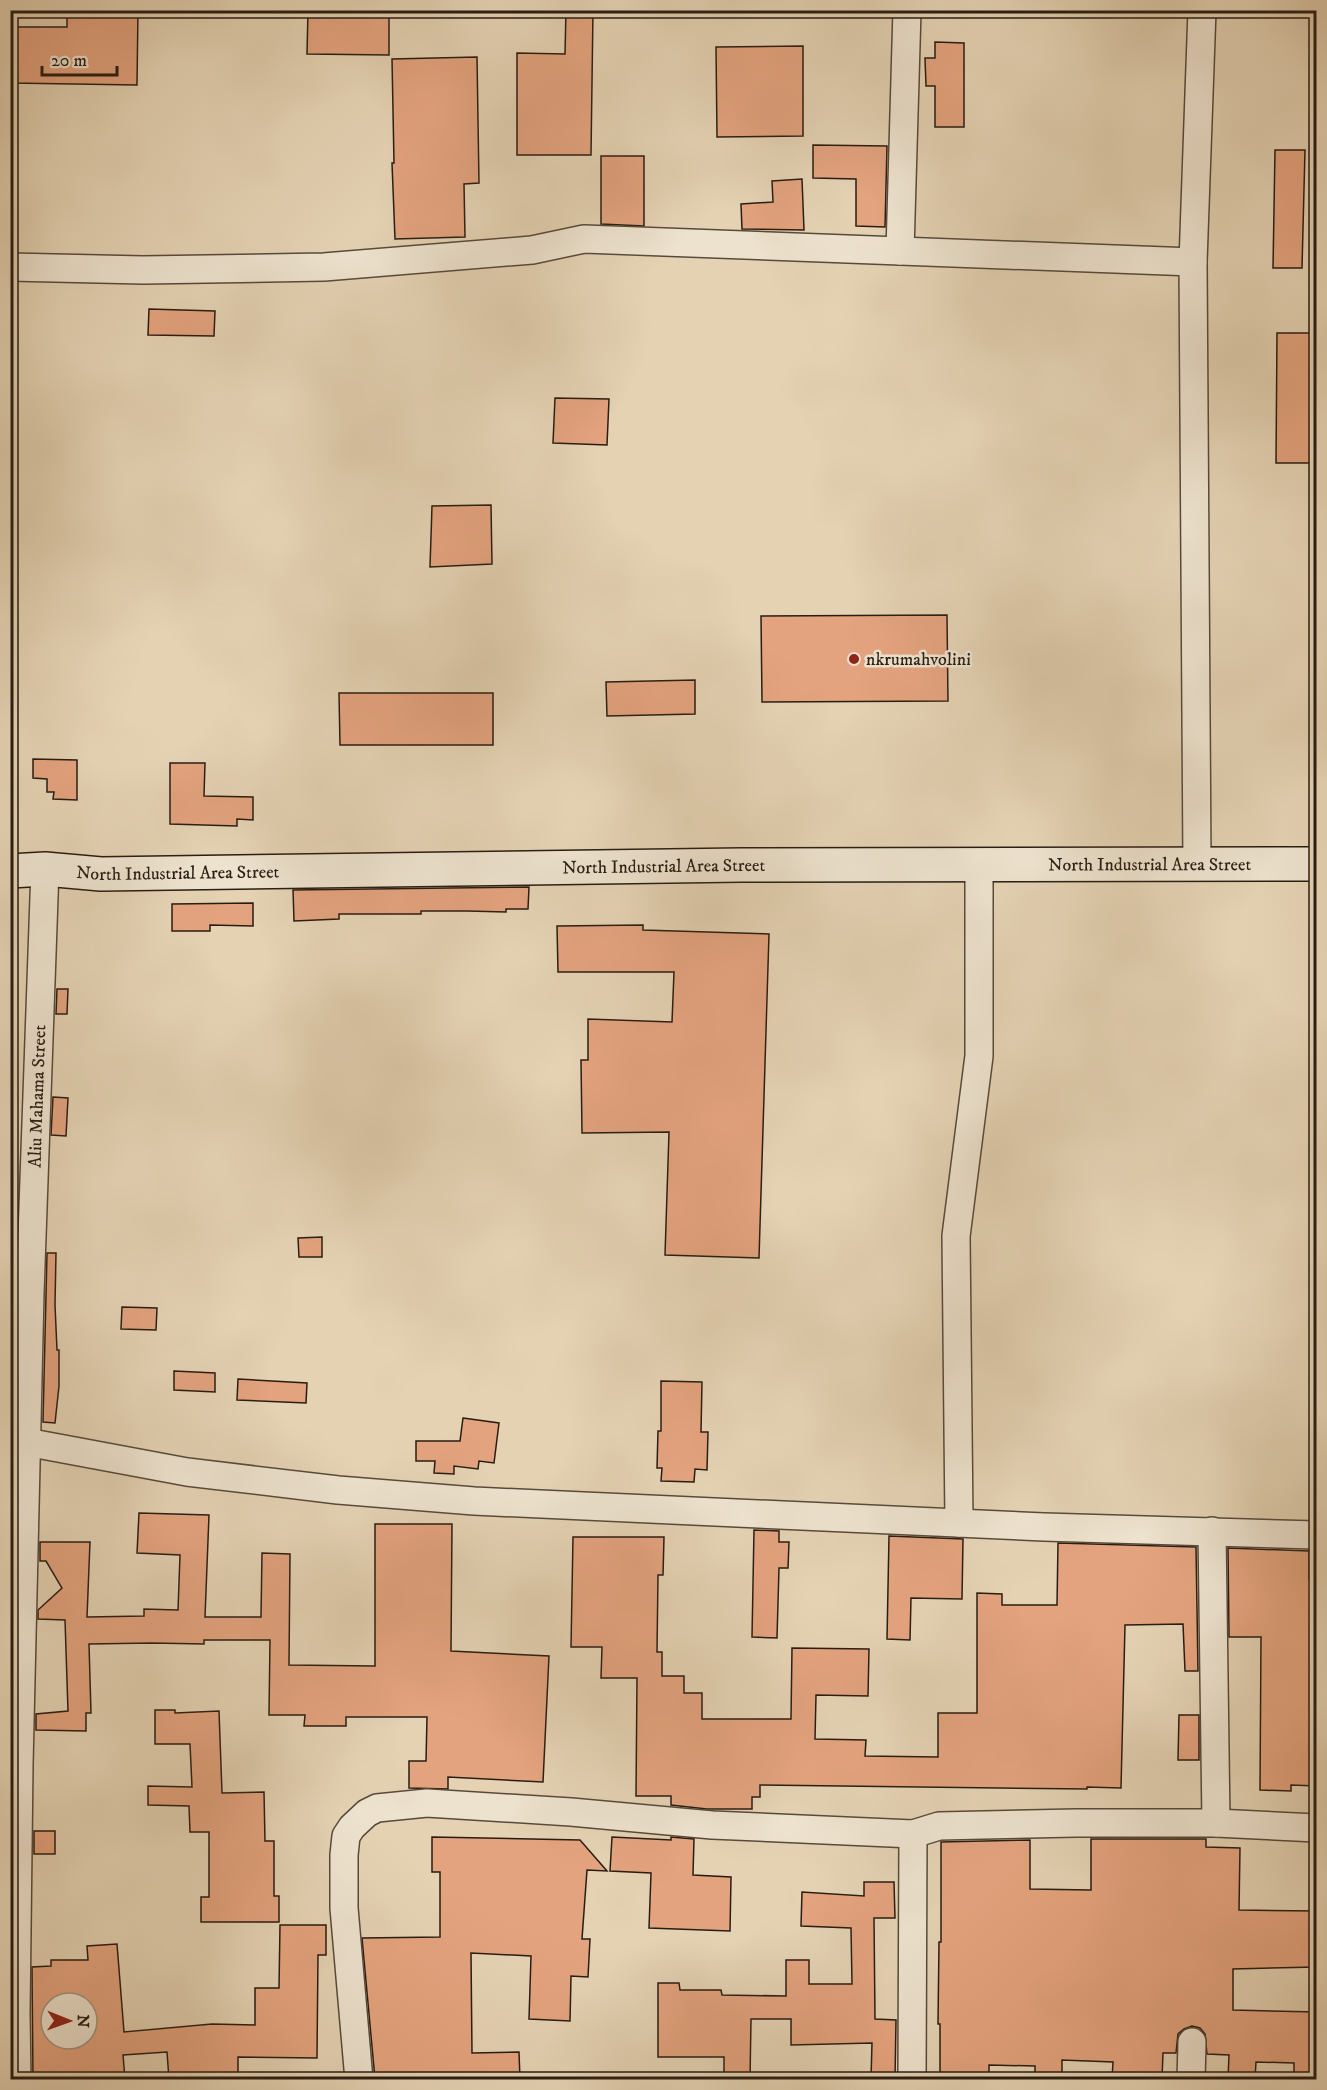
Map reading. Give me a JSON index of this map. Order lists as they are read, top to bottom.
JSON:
{
  "streets": {
    "main road": ["North Industrial Area Street"],
    "street": ["Aliu Mahama Street"]
  },
  "crossings": [
    ["North Industrial Area Street", "Aliu Mahama Street"]
  ],
  "places": ["nkrumahvolini"],
  "scale_bar": "20 m",
  "north": "right"
}
